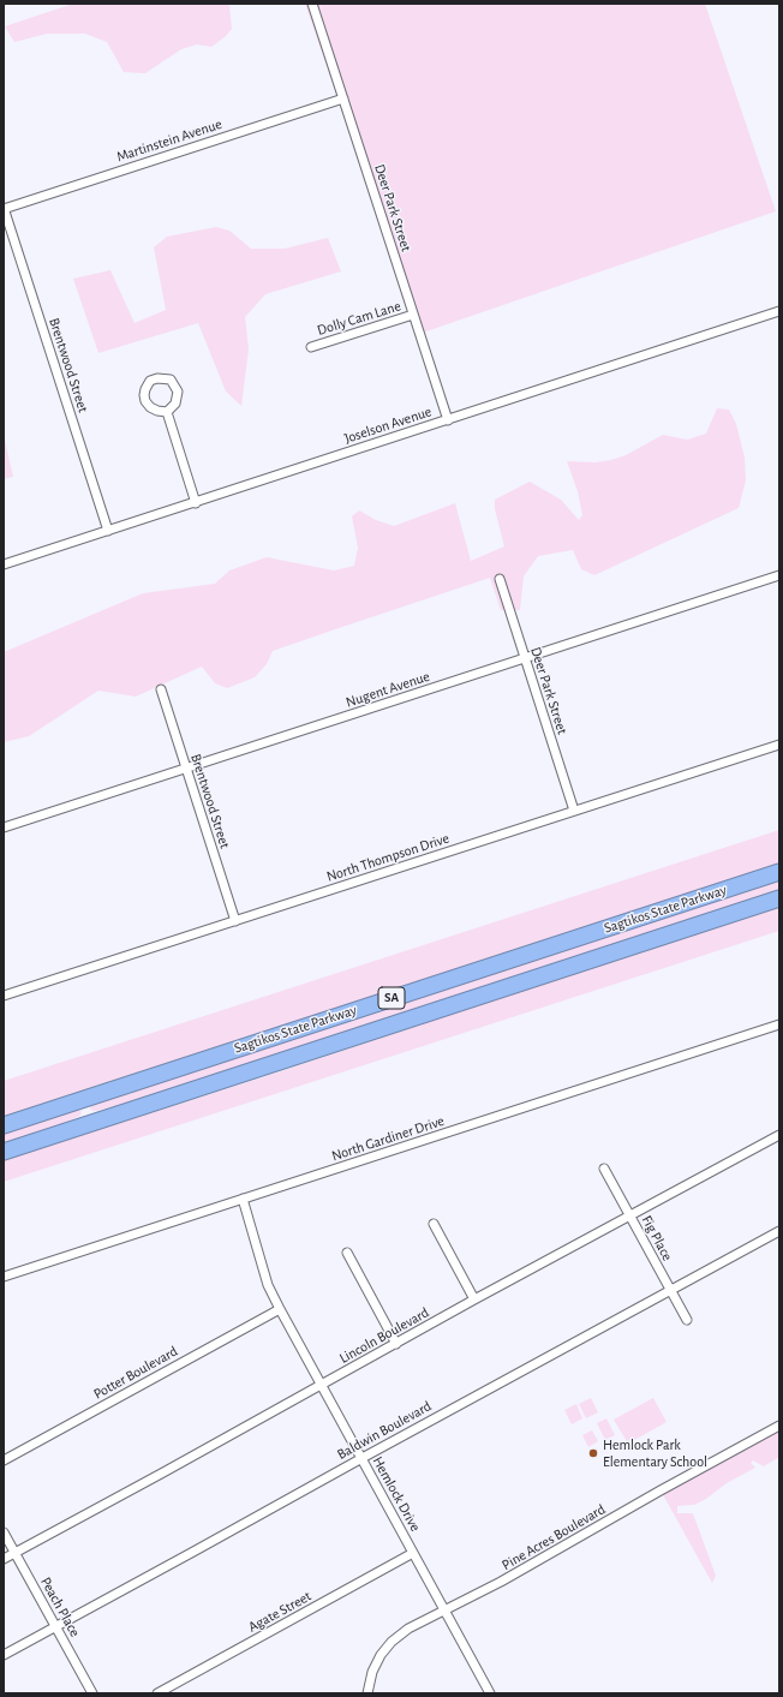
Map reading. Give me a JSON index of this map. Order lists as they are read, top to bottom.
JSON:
{
  "streets": {
    "highway": ["Sagtikos State Parkway", "SA"],
    "street": [
      "Martinstein Avenue",
      "Deer Park Street",
      "Dolly Cam Lane",
      "Brentwood Street",
      "Joselson Avenue",
      "Nugent Avenue",
      "North Thompson Drive",
      "North Gardiner Drive",
      "Fig Place",
      "Lincoln Boulevard",
      "Potter Boulevard",
      "Baldwin Boulevard",
      "Hemlock Drive",
      "Pine Acres Boulevard",
      "Peach Place",
      "Agate Street"
    ]
  },
  "crossings": [
    ["Martinstein Avenue", "Deer Park Street"],
    ["Martinstein Avenue", "Brentwood Street"],
    ["Deer Park Street", "Dolly Cam Lane"],
    ["Deer Park Street", "Joselson Avenue"],
    ["Deer Park Street", "Nugent Avenue"],
    ["Deer Park Street", "North Thompson Drive"],
    ["Brentwood Street", "Joselson Avenue"],
    ["Brentwood Street", "Nugent Avenue"],
    ["Brentwood Street", "North Thompson Drive"],
    ["North Gardiner Drive", "Hemlock Drive"],
    ["Fig Place", "Lincoln Boulevard"],
    ["Fig Place", "Baldwin Boulevard"],
    ["Lincoln Boulevard", "Hemlock Drive"],
    ["Lincoln Boulevard", "Peach Place"],
    ["Potter Boulevard", "Hemlock Drive"],
    ["Baldwin Boulevard", "Hemlock Drive"],
    ["Baldwin Boulevard", "Peach Place"],
    ["Hemlock Drive", "Pine Acres Boulevard"],
    ["Hemlock Drive", "Agate Street"]
  ],
  "places": ["Hemlock Park Elementary School"]
}
